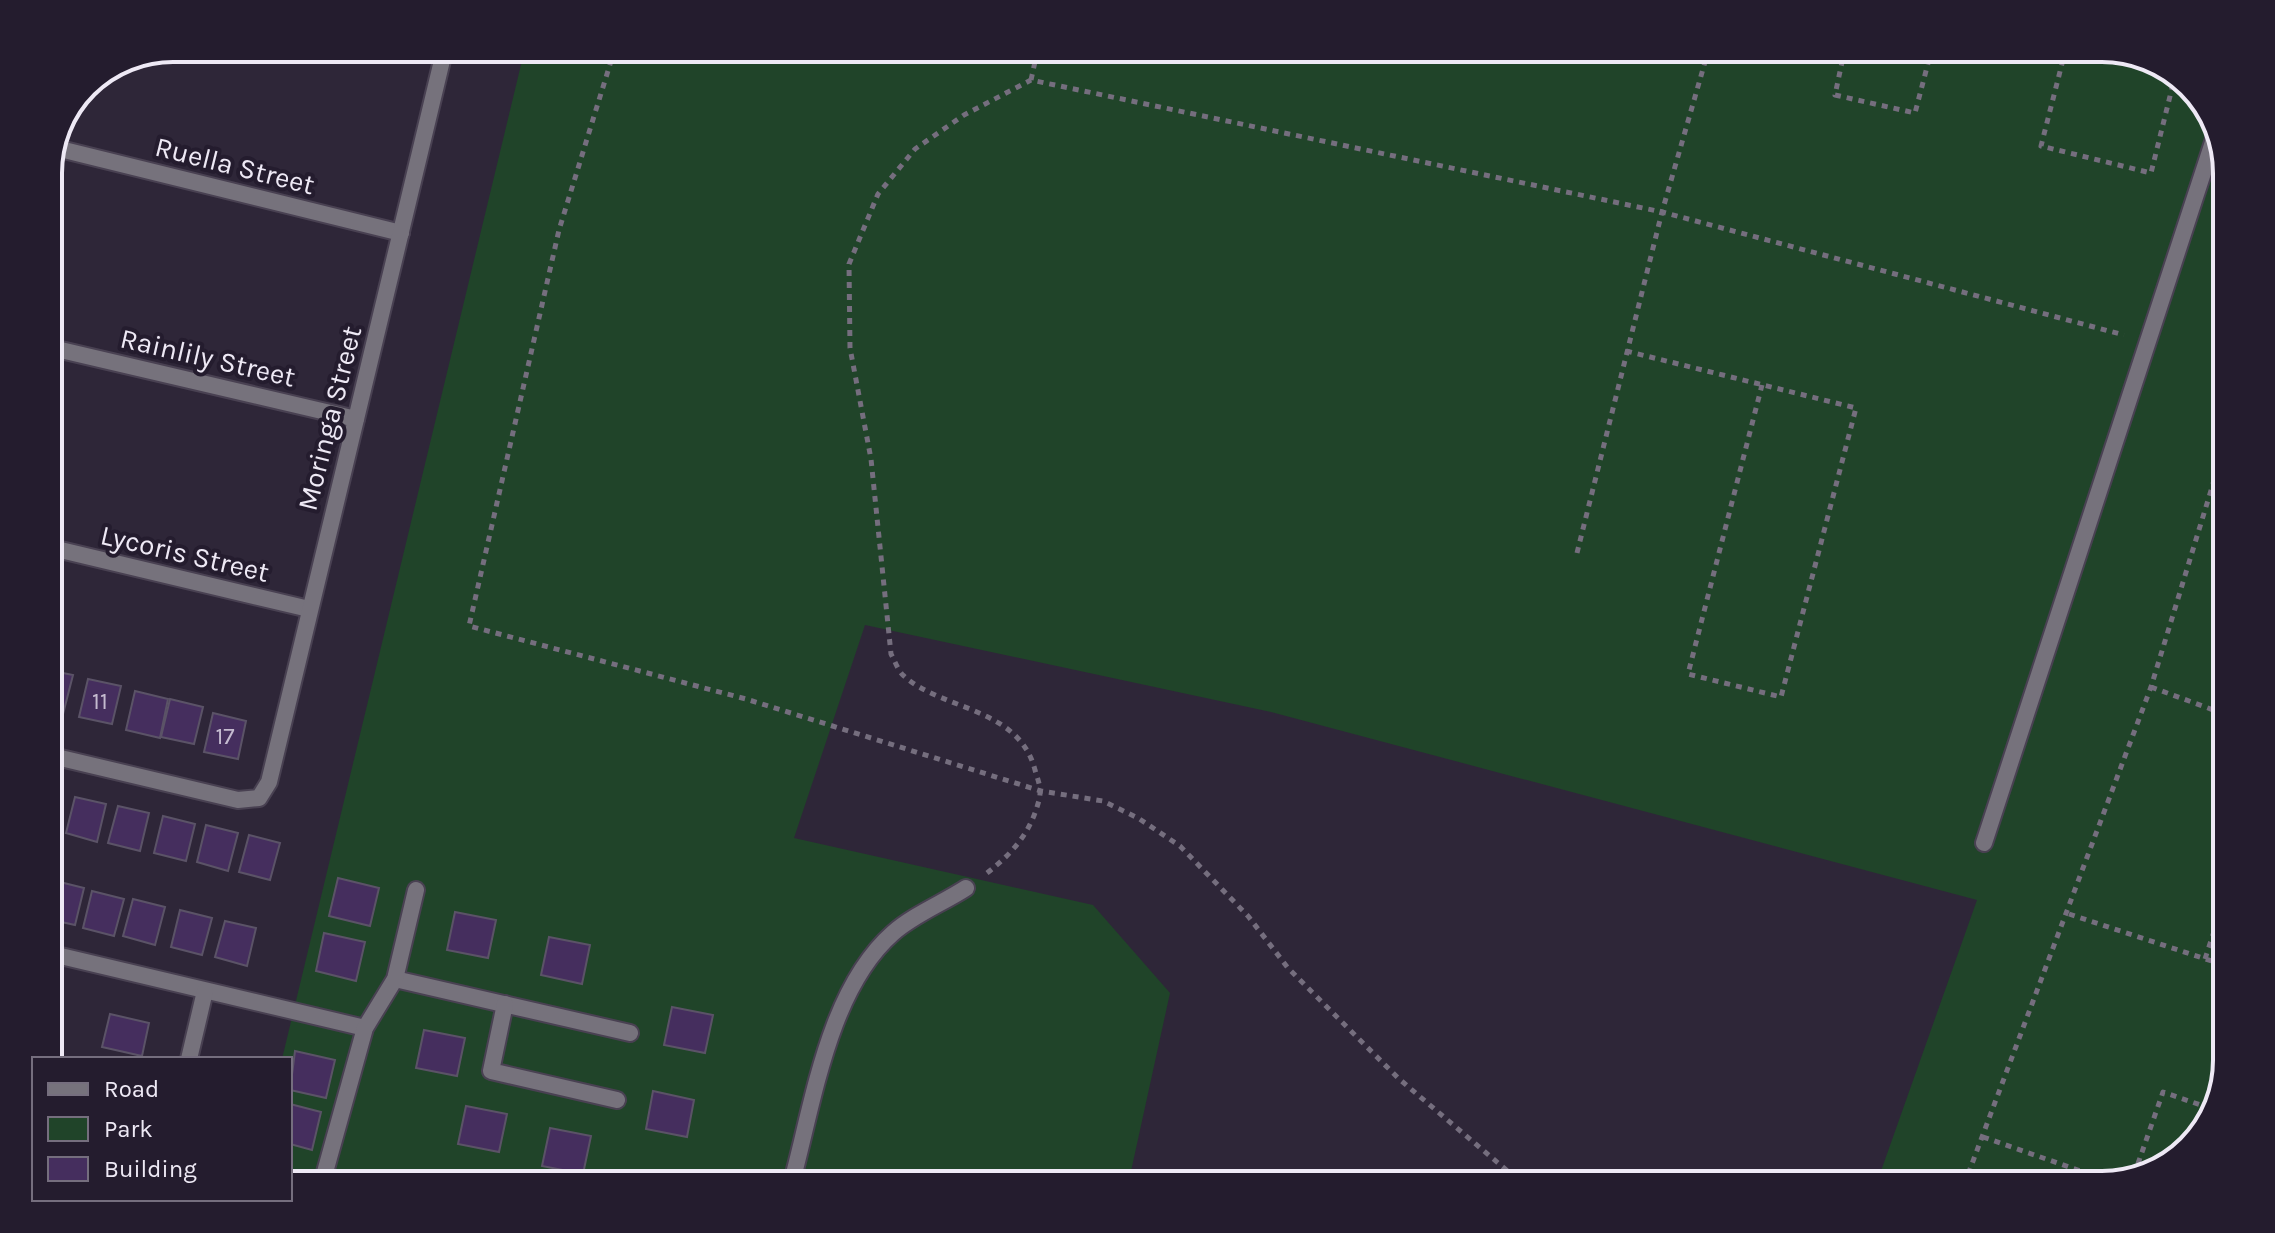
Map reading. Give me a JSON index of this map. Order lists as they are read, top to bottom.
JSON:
{
  "streets": {
    "street": [
      "Ruella Street",
      "Rainlily Street",
      "Moringa Street",
      "Lycoris Street"
    ]
  },
  "crossings": [
    ["Ruella Street", "Moringa Street"],
    ["Rainlily Street", "Moringa Street"],
    ["Moringa Street", "Lycoris Street"]
  ],
  "house_numbers": ["11", "17"],
  "legend": ["Road", "Park", "Building"]
}
